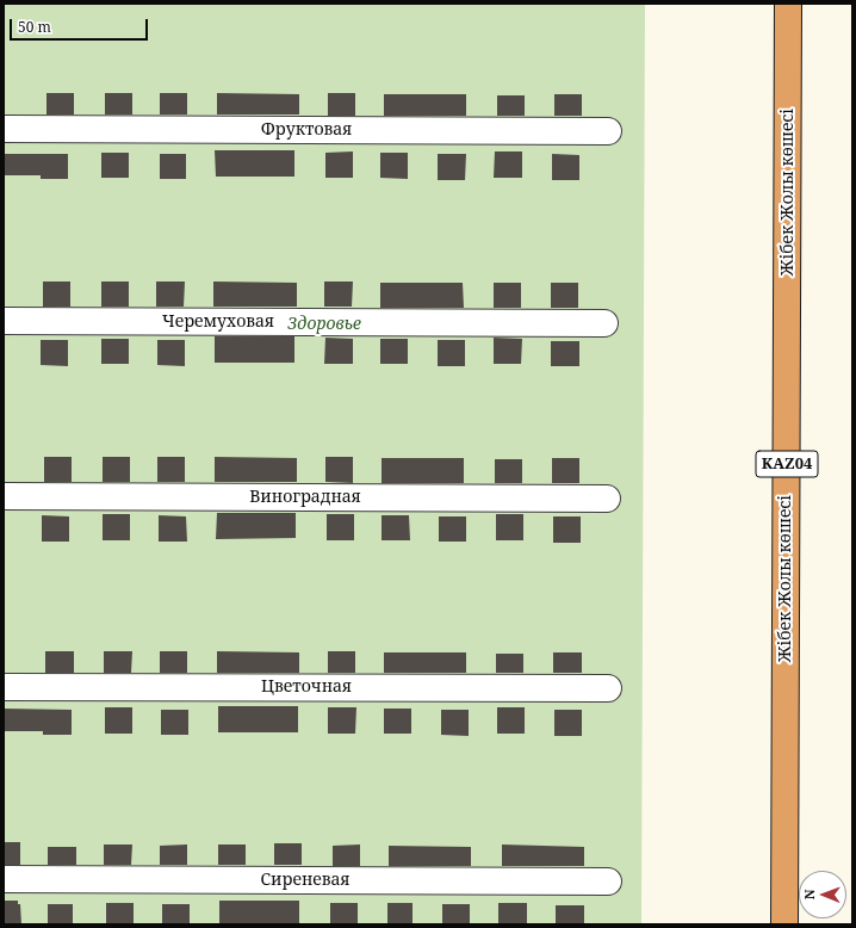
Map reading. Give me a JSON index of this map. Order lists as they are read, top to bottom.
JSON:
{
  "streets": {
    "highway": ["Жібек Жолы көшесі", "KАZ04"],
    "street": [
      "Фруктовая",
      "Черемуховая",
      "Виноградная",
      "Цветочная",
      "Сиреневая"
    ]
  },
  "parks": ["Здоровье"],
  "scale_bar": "50 m",
  "north": "left"
}
